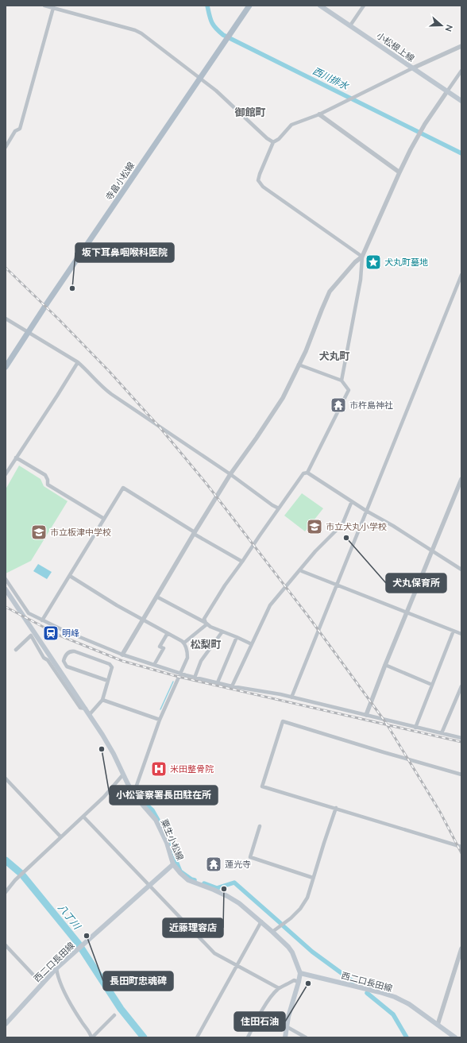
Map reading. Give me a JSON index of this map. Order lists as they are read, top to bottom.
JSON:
{
  "streets": {
    "main road": [
      "小松根上線",
      "寺畠小松線",
      "粟生小松線",
      "西二口長田線"
    ]
  },
  "crossings": [
    ["粟生小松線", "西二口長田線"]
  ],
  "districts": ["御館町", "犬丸町", "松梨町"],
  "water": ["西川排水", "八丁川"],
  "places": {
    "place": ["犬丸町墓地"],
    "other": [
      "坂下耳鼻咽喉科医院",
      "犬丸保育所",
      "小松警察署長田駐在所",
      "近藤理容店",
      "長田町忠魂碑",
      "住田石油"
    ],
    "temple": ["市杵島神社", "蓮光寺"],
    "school or university": ["市立犬丸小学校", "市立板津中学校"],
    "station": ["明峰"],
    "hospital": ["米田整骨院"]
  },
  "north": "right"
}
